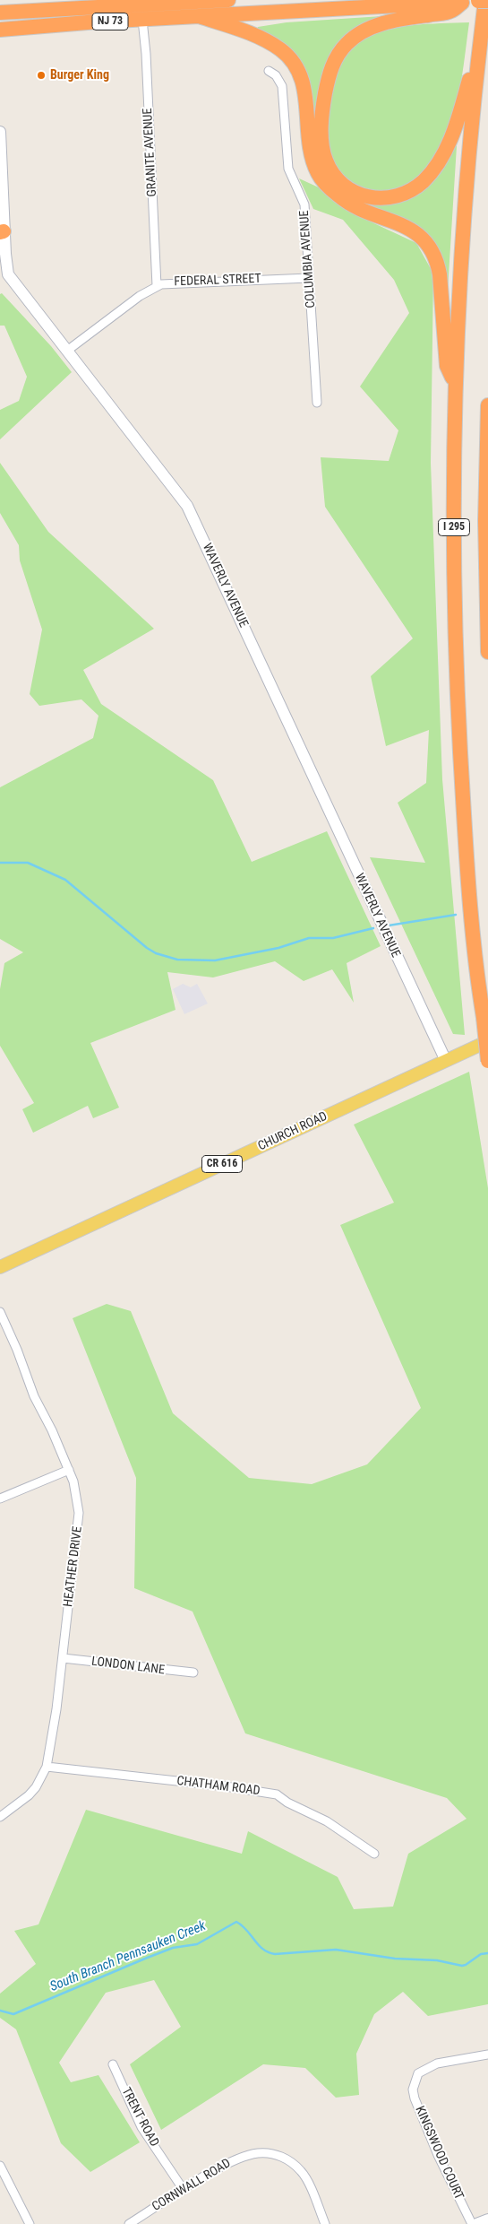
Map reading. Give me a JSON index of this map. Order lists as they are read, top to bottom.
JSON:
{
  "streets": {
    "highway": ["NJ 73", "I 295"],
    "main road": ["CHURCH ROAD", "CR 616"],
    "street": [
      "GRANITE AVENUE",
      "COLUMBIA AVENUE",
      "FEDERAL STREET",
      "WAVERLY AVENUE",
      "HEATHER DRIVE",
      "LONDON LANE",
      "CHATHAM ROAD",
      "TRENT ROAD",
      "KINGSWOOD COURT",
      "CORNWALL ROAD"
    ]
  },
  "crossings": [
    ["NJ 73", "GRANITE AVENUE"],
    ["NJ 73", "I 295"],
    ["GRANITE AVENUE", "FEDERAL STREET"],
    ["COLUMBIA AVENUE", "FEDERAL STREET"],
    ["FEDERAL STREET", "WAVERLY AVENUE"],
    ["WAVERLY AVENUE", "CHURCH ROAD"],
    ["HEATHER DRIVE", "LONDON LANE"],
    ["HEATHER DRIVE", "CHATHAM ROAD"],
    ["TRENT ROAD", "CORNWALL ROAD"]
  ],
  "water": ["South Branch Pennsauken Creek"],
  "places": ["Burger King"]
}
